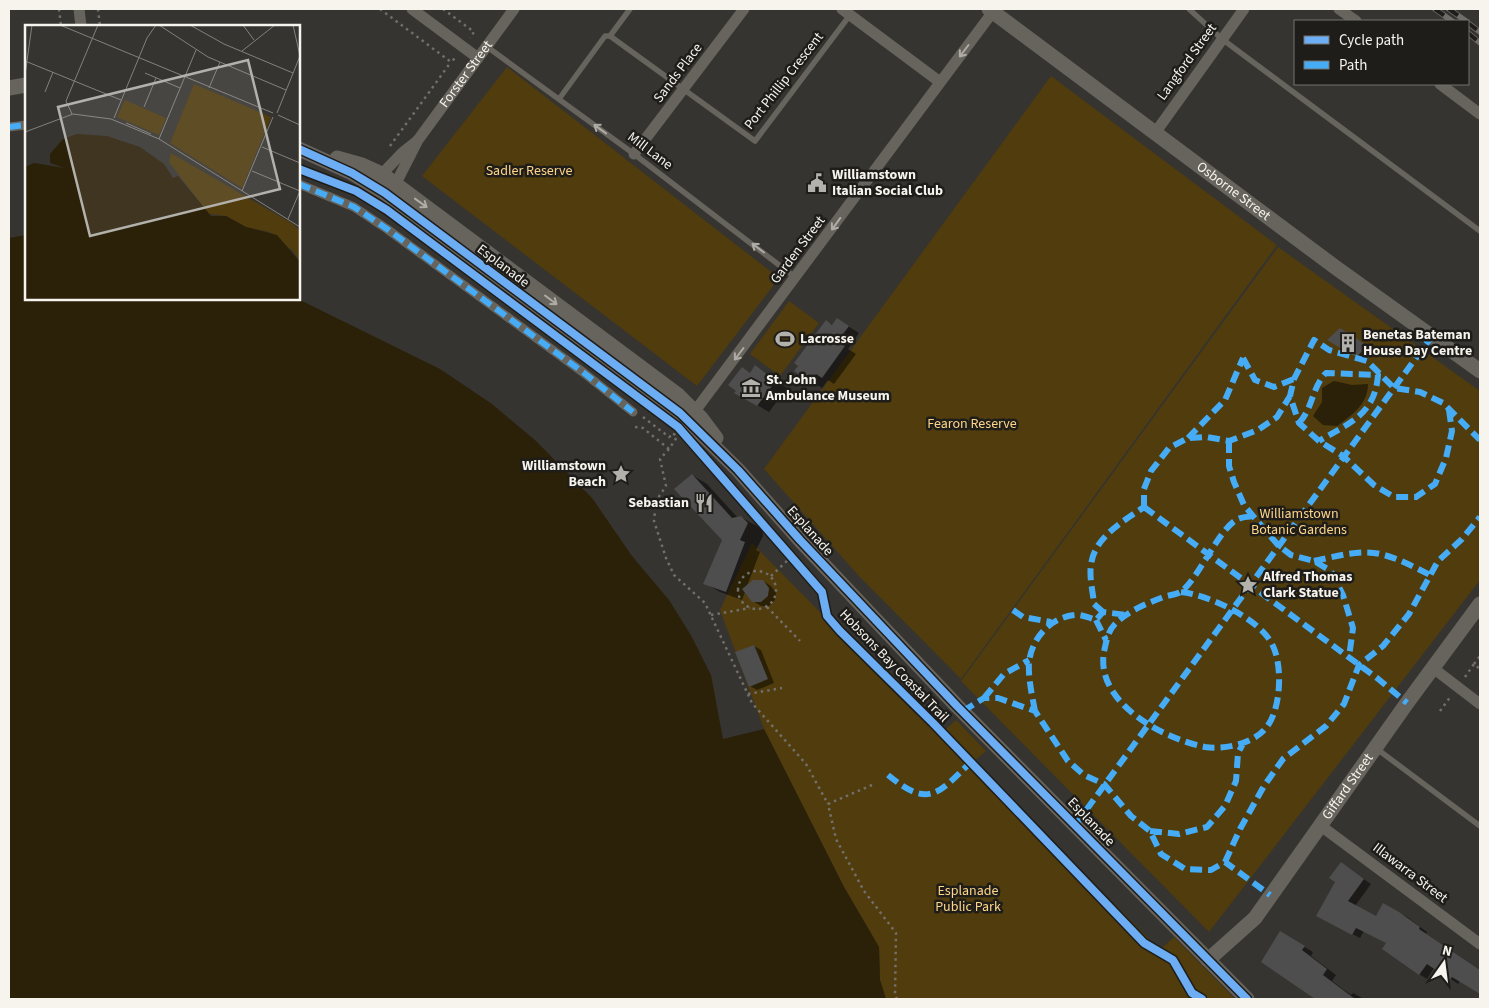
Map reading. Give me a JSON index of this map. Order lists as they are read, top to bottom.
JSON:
{
  "streets": {
    "street": [
      "Langford Street",
      "Sands Place",
      "Forster Street",
      "Osborne Street",
      "Garden Street",
      "Esplanade",
      "Giffard Street",
      "Illawarra Street"
    ],
    "lane": ["Port Phillip Crescent", "Mill Lane"],
    "cycle path": ["Hobsons Bay Coastal Trail"]
  },
  "crossings": [
    ["Langford Street", "Osborne Street"],
    ["Sands Place", "Port Phillip Crescent"],
    ["Sands Place", "Mill Lane"],
    ["Forster Street", "Mill Lane"],
    ["Forster Street", "Esplanade"],
    ["Mill Lane", "Garden Street"],
    ["Osborne Street", "Garden Street"],
    ["Garden Street", "Esplanade"],
    ["Esplanade", "Giffard Street"],
    ["Giffard Street", "Illawarra Street"]
  ],
  "one_way": ["Mill Lane", "Garden Street"],
  "parks": [
    "Sadler Reserve",
    "Fearon Reserve",
    "Williamstown Botanic Gardens",
    "Esplanade Public Park"
  ],
  "places": {
    "public building": ["Williamstown Italian Social Club"],
    "sports": ["Lacrosse"],
    "building": ["Benetas Bateman House Day Centre"],
    "museum": ["St. John Ambulance Museum"],
    "place": ["Williamstown Beach", "Alfred Thomas Clark Statue"],
    "restaurant": ["Sebastian"]
  },
  "legend": ["Cycle path", "Path"],
  "north": "top"
}
